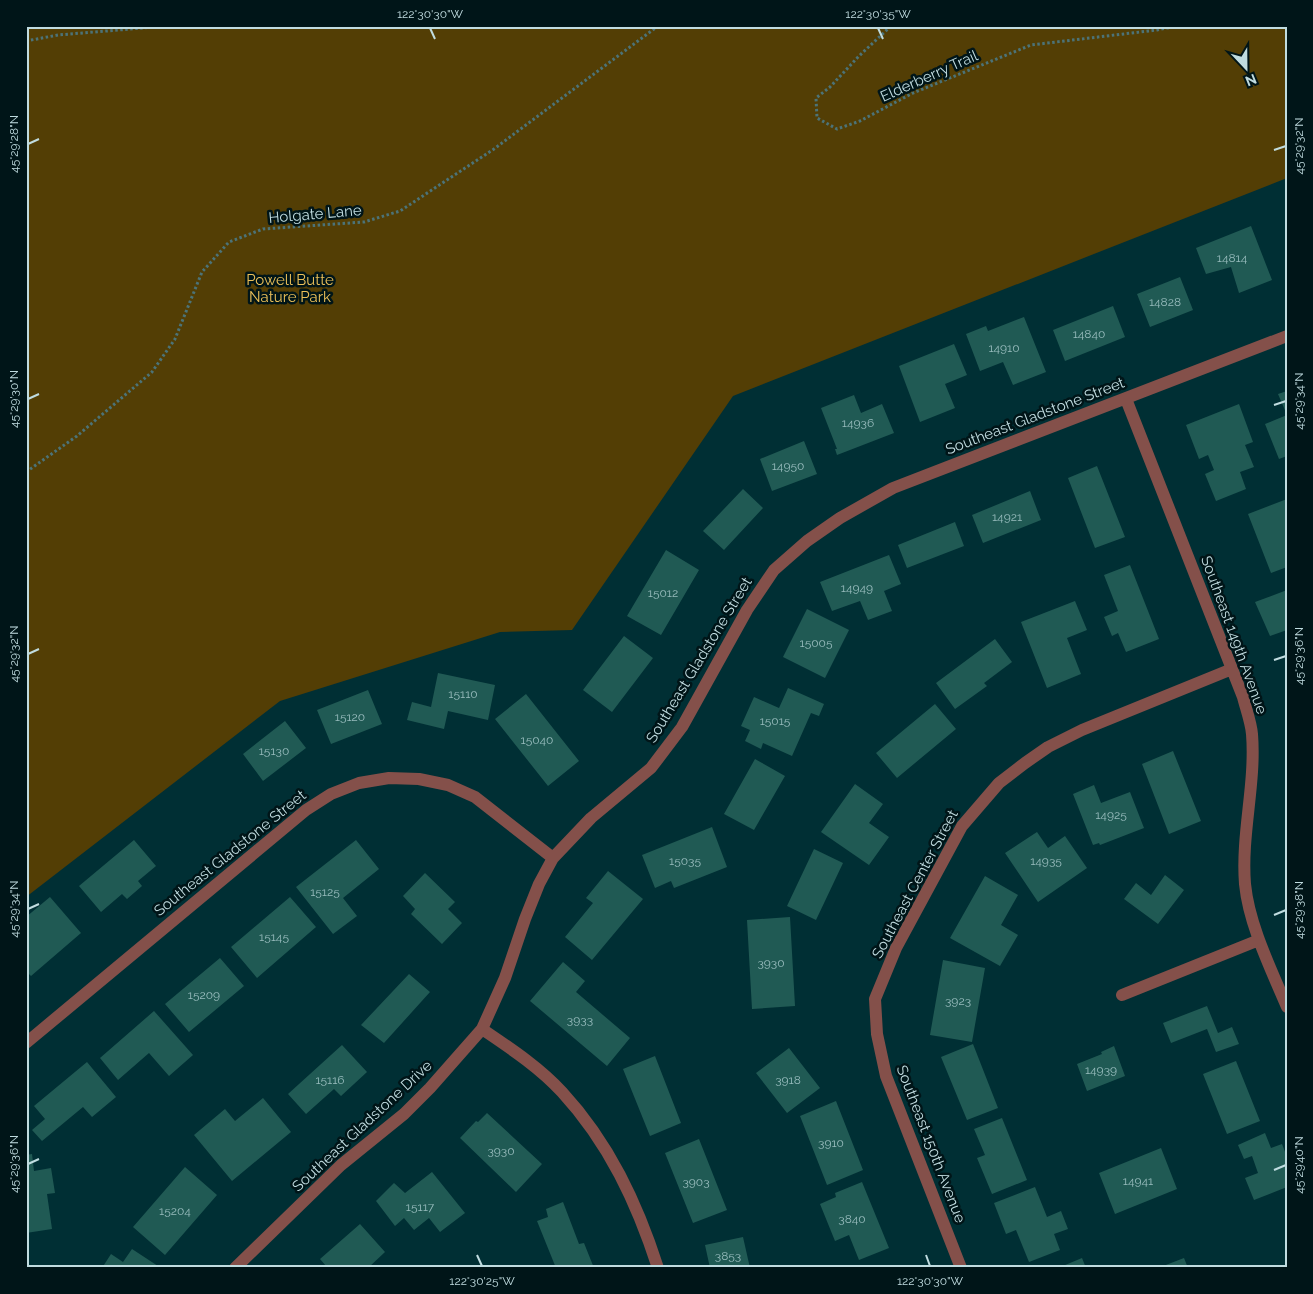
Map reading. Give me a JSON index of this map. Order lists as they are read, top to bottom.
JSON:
{
  "streets": {
    "street": [
      "Southeast Gladstone Street",
      "Southeast 149th Avenue",
      "Southeast Center Street",
      "Southeast Gladstone Drive",
      "Southeast 150th Avenue"
    ],
    "path": ["Elderberry Trail", "Holgate Lane"]
  },
  "crossings": [
    ["Southeast Gladstone Street", "Southeast 149th Avenue"],
    ["Southeast Gladstone Street", "Southeast Gladstone Drive"],
    ["Southeast 149th Avenue", "Southeast Center Street"],
    ["Southeast Center Street", "Southeast 150th Avenue"]
  ],
  "parks": ["Powell Butte Nature Park"],
  "house_numbers": [
    "14814",
    "14828",
    "14840",
    "14910",
    "14936",
    "14950",
    "14921",
    "14949",
    "15012",
    "15005",
    "15110",
    "15120",
    "15015",
    "15040",
    "15130",
    "14925",
    "15035",
    "14935",
    "15125",
    "15145",
    "3930",
    "15209",
    "3923",
    "3933",
    "14939",
    "15116",
    "3918",
    "3910",
    "3930",
    "14941",
    "3903",
    "15117",
    "15204",
    "3840",
    "3853"
  ],
  "north": "bottom",
  "coordinates": [
    "122°30'30\"W",
    "122°30'35\"W",
    "45°29'28\"N",
    "45°29'32\"N",
    "45°29'30\"N",
    "45°29'34\"N",
    "45°29'36\"N",
    "45°29'38\"N",
    "45°29'40\"N",
    "122°30'25\"W"
  ]
}
